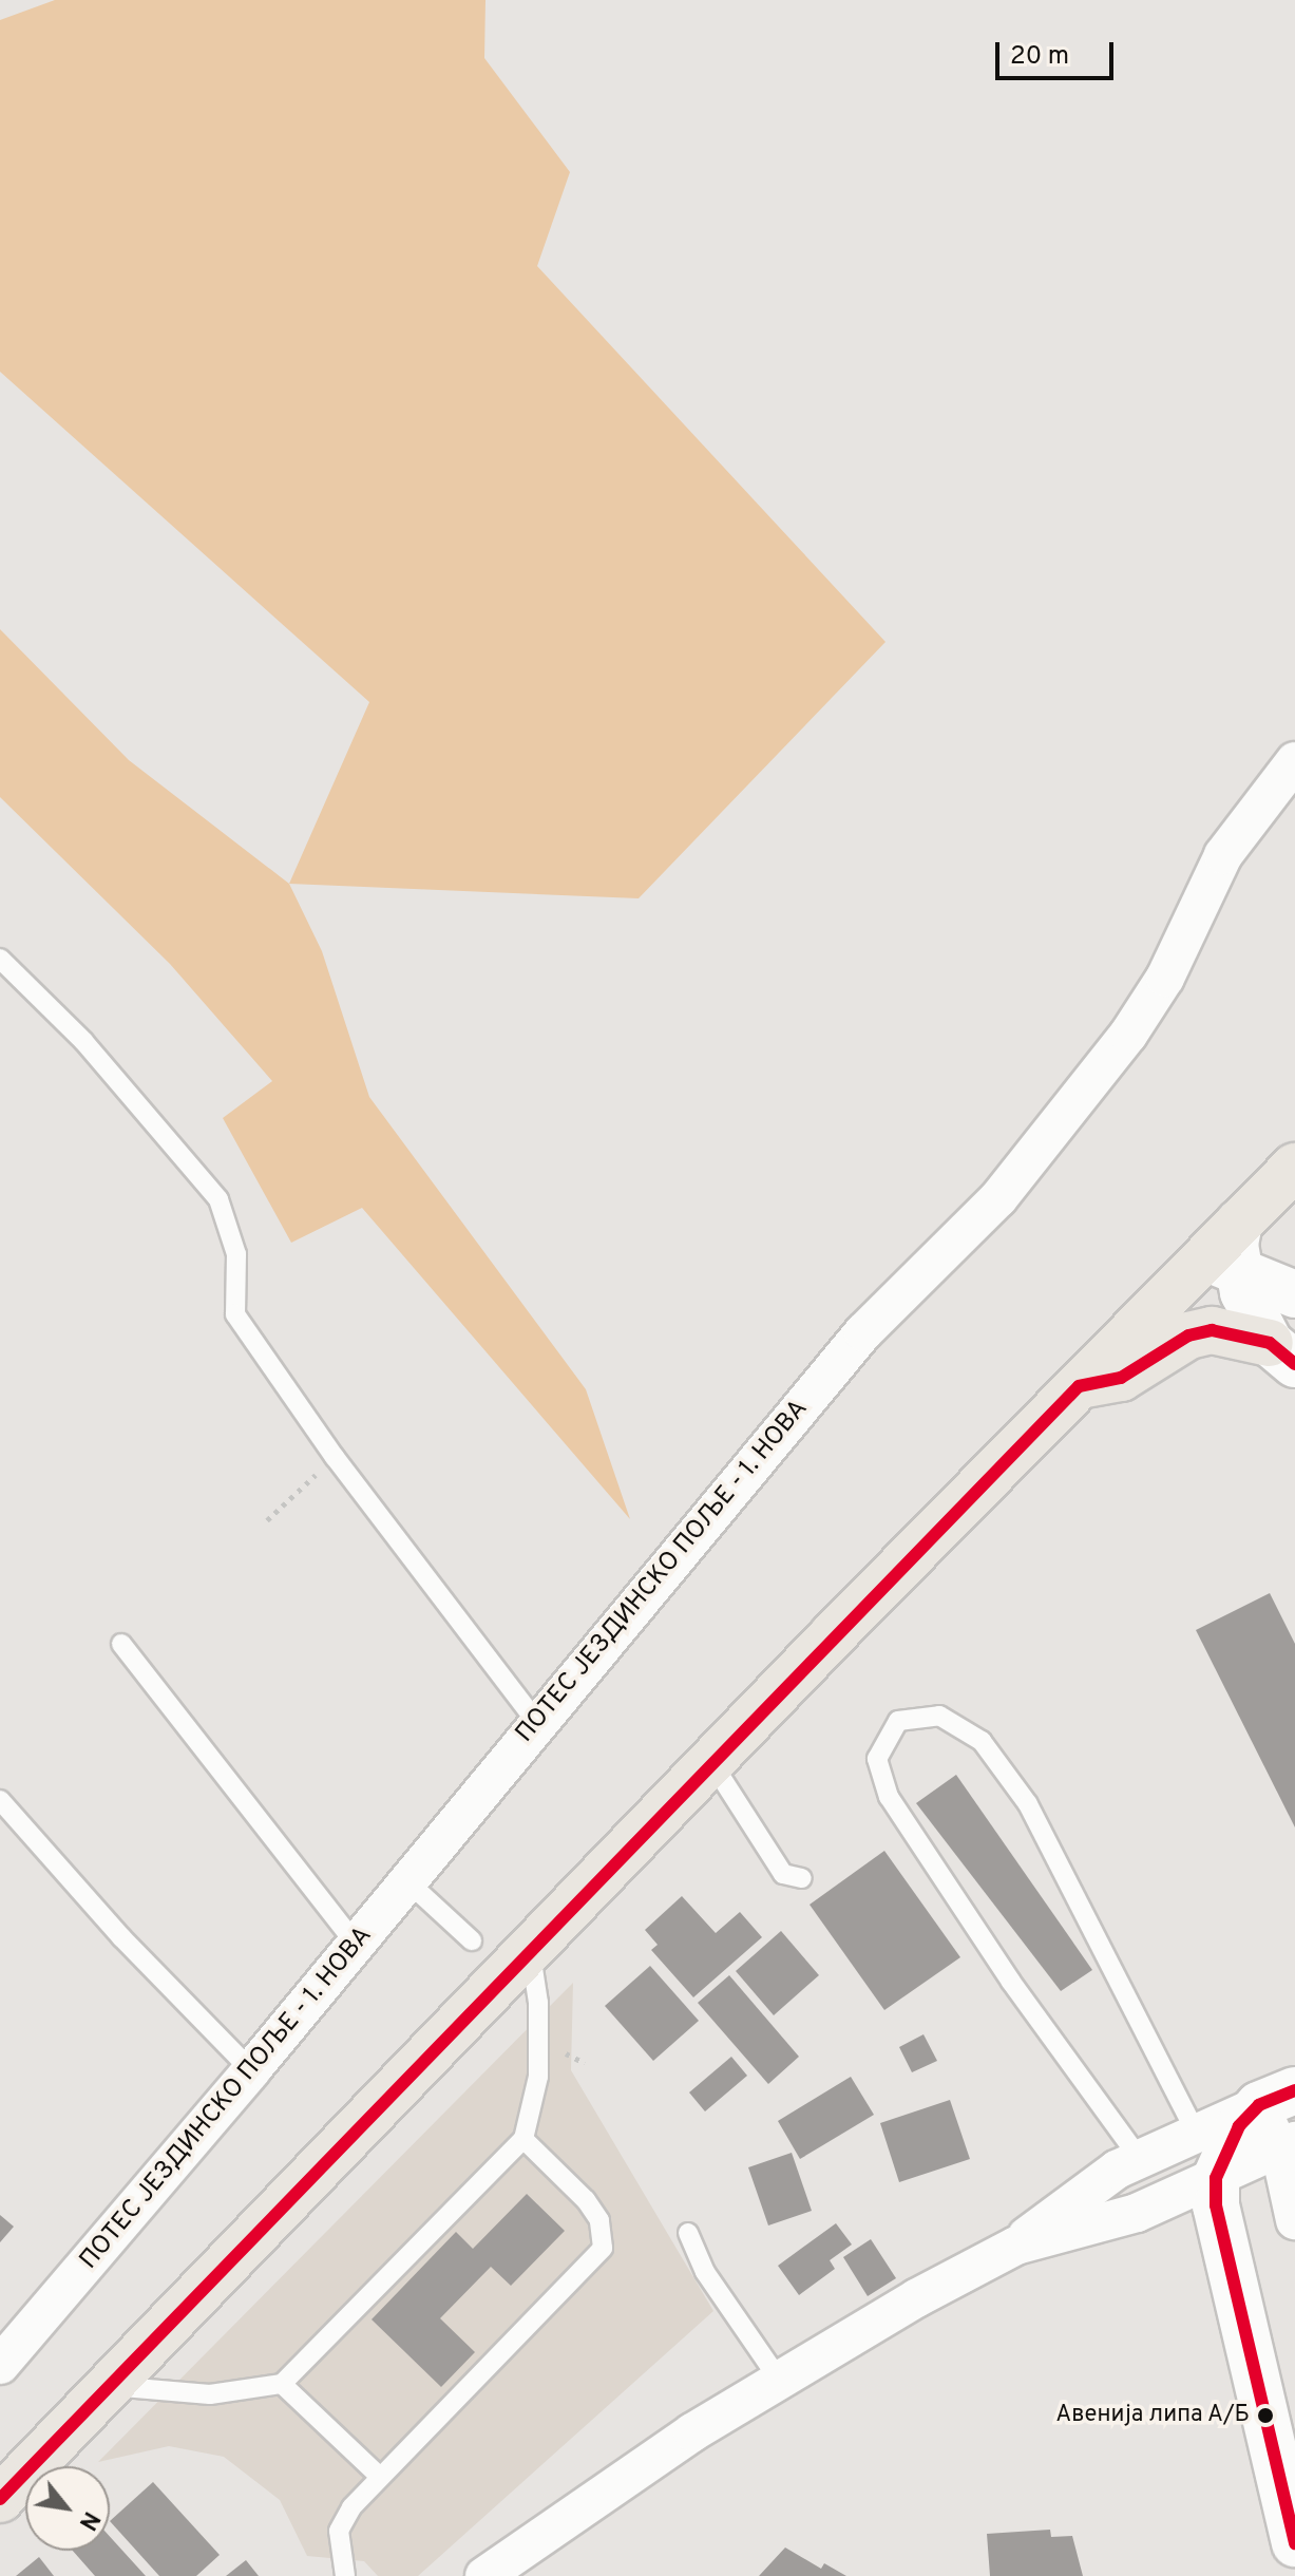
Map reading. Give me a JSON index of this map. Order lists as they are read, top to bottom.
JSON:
{
  "streets": {
    "street": ["ПОТЕС ЈЕЗДИНСКО ПОЉЕ - 1. НОВА"]
  },
  "places": ["Авенија липа А/Б"],
  "scale_bar": "20 m",
  "north": "bottom right"
}
